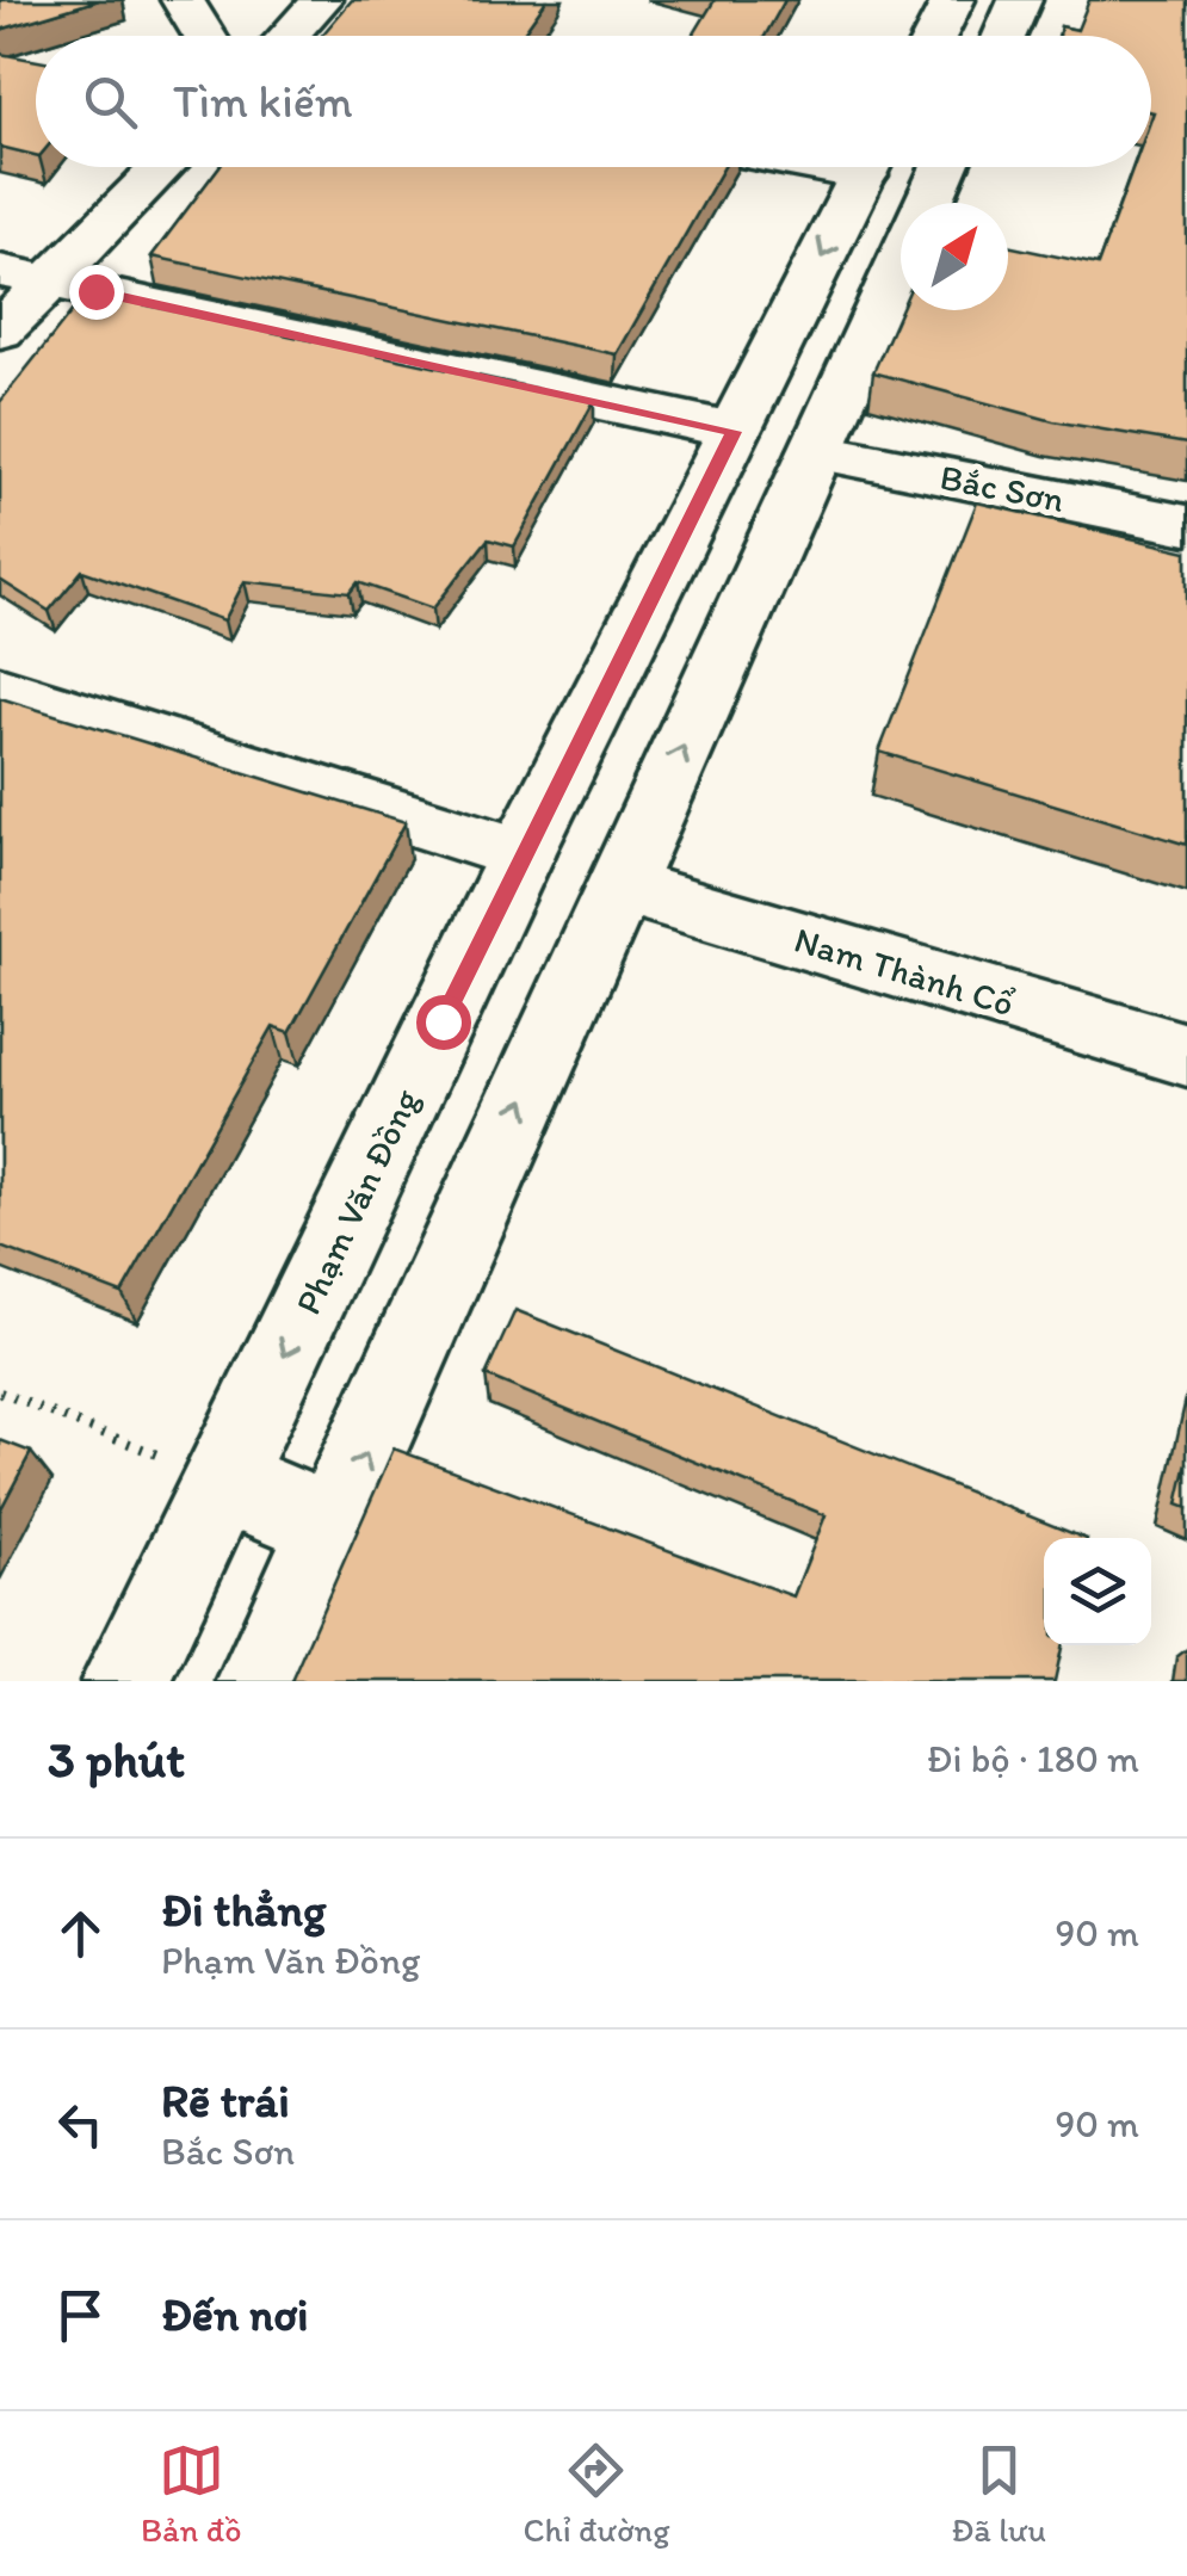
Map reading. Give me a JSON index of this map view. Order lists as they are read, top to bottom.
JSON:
{
  "streets": {
    "street": ["Bắc Sơn", "Nam Thành Cổ", "Phạm Văn Đồng"]
  },
  "crossings": [
    ["Bắc Sơn", "Phạm Văn Đồng"],
    ["Nam Thành Cổ", "Phạm Văn Đồng"]
  ],
  "north": "top right",
  "page": {
    "search": "Tìm kiếm",
    "heading": ["3 phút", "Đi bộ · 180 m"],
    "list": [
      ["Đi thẳng", "Phạm Văn Đồng", "90 m"],
      ["Rẽ trái", "Bắc Sơn", "90 m"],
      "Đến nơi"
    ],
    "nav": ["Bản đồ", "Chỉ đường", "Đã lưu"]
  }
}
